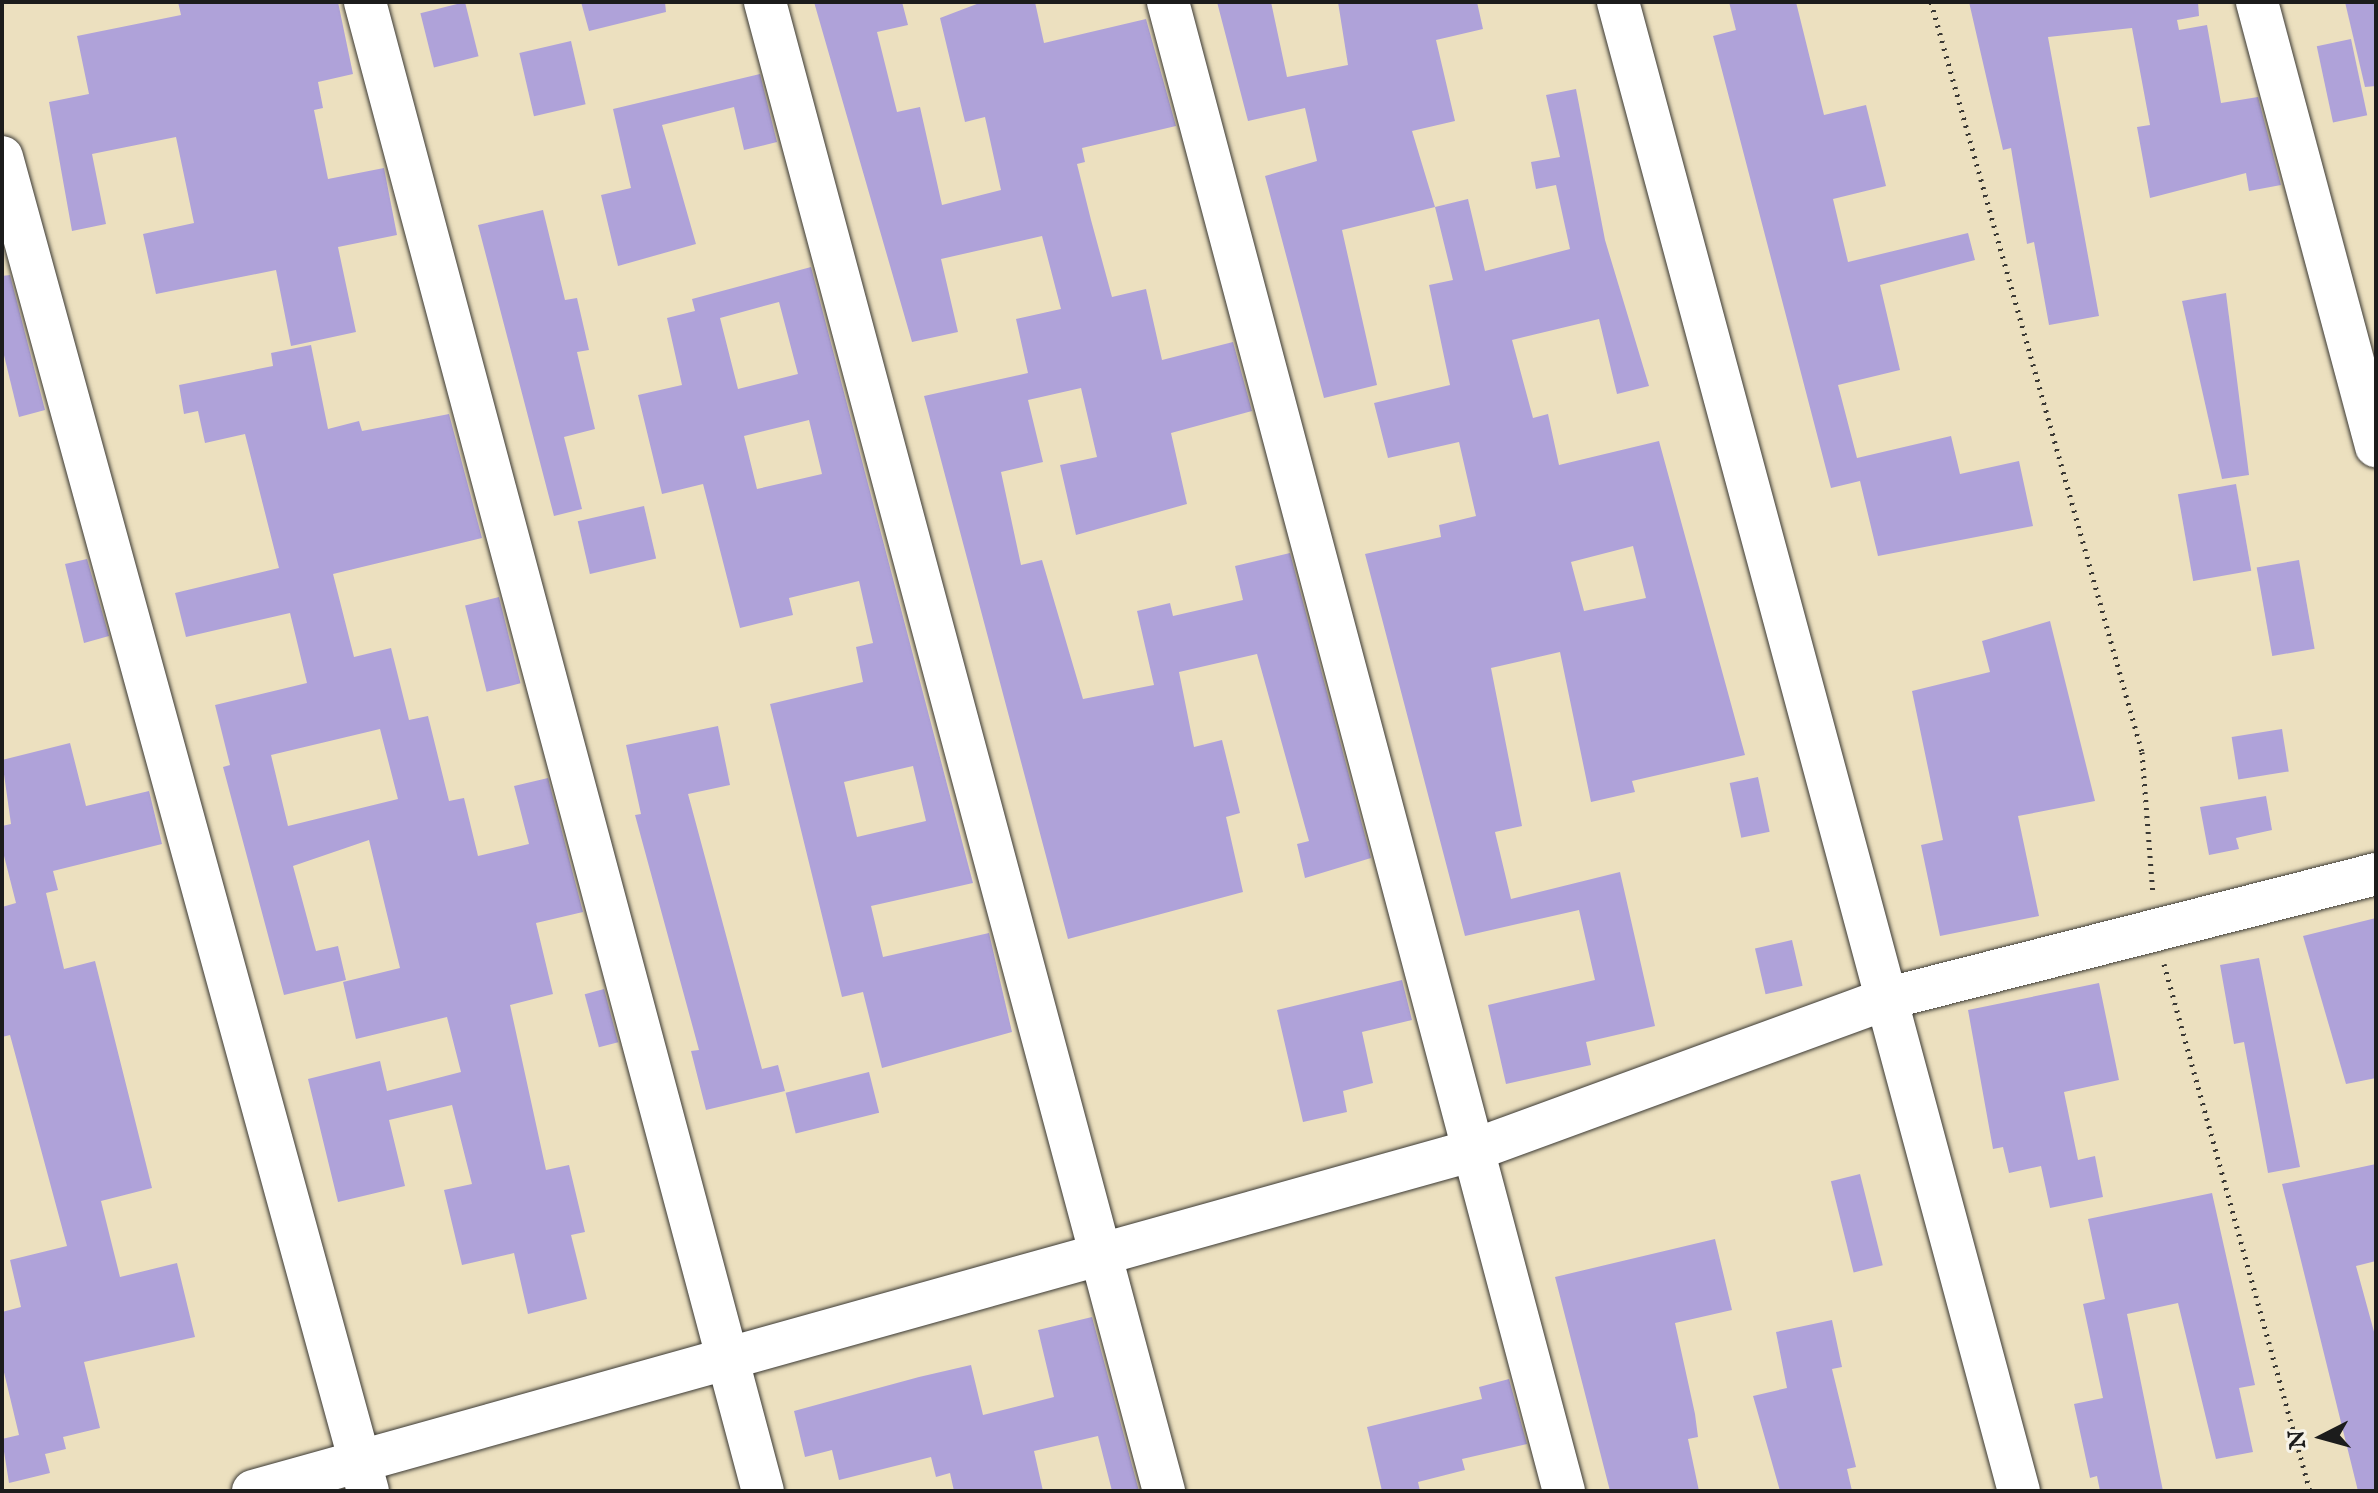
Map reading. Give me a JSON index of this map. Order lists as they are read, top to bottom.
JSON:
{
  "north": "left"
}
